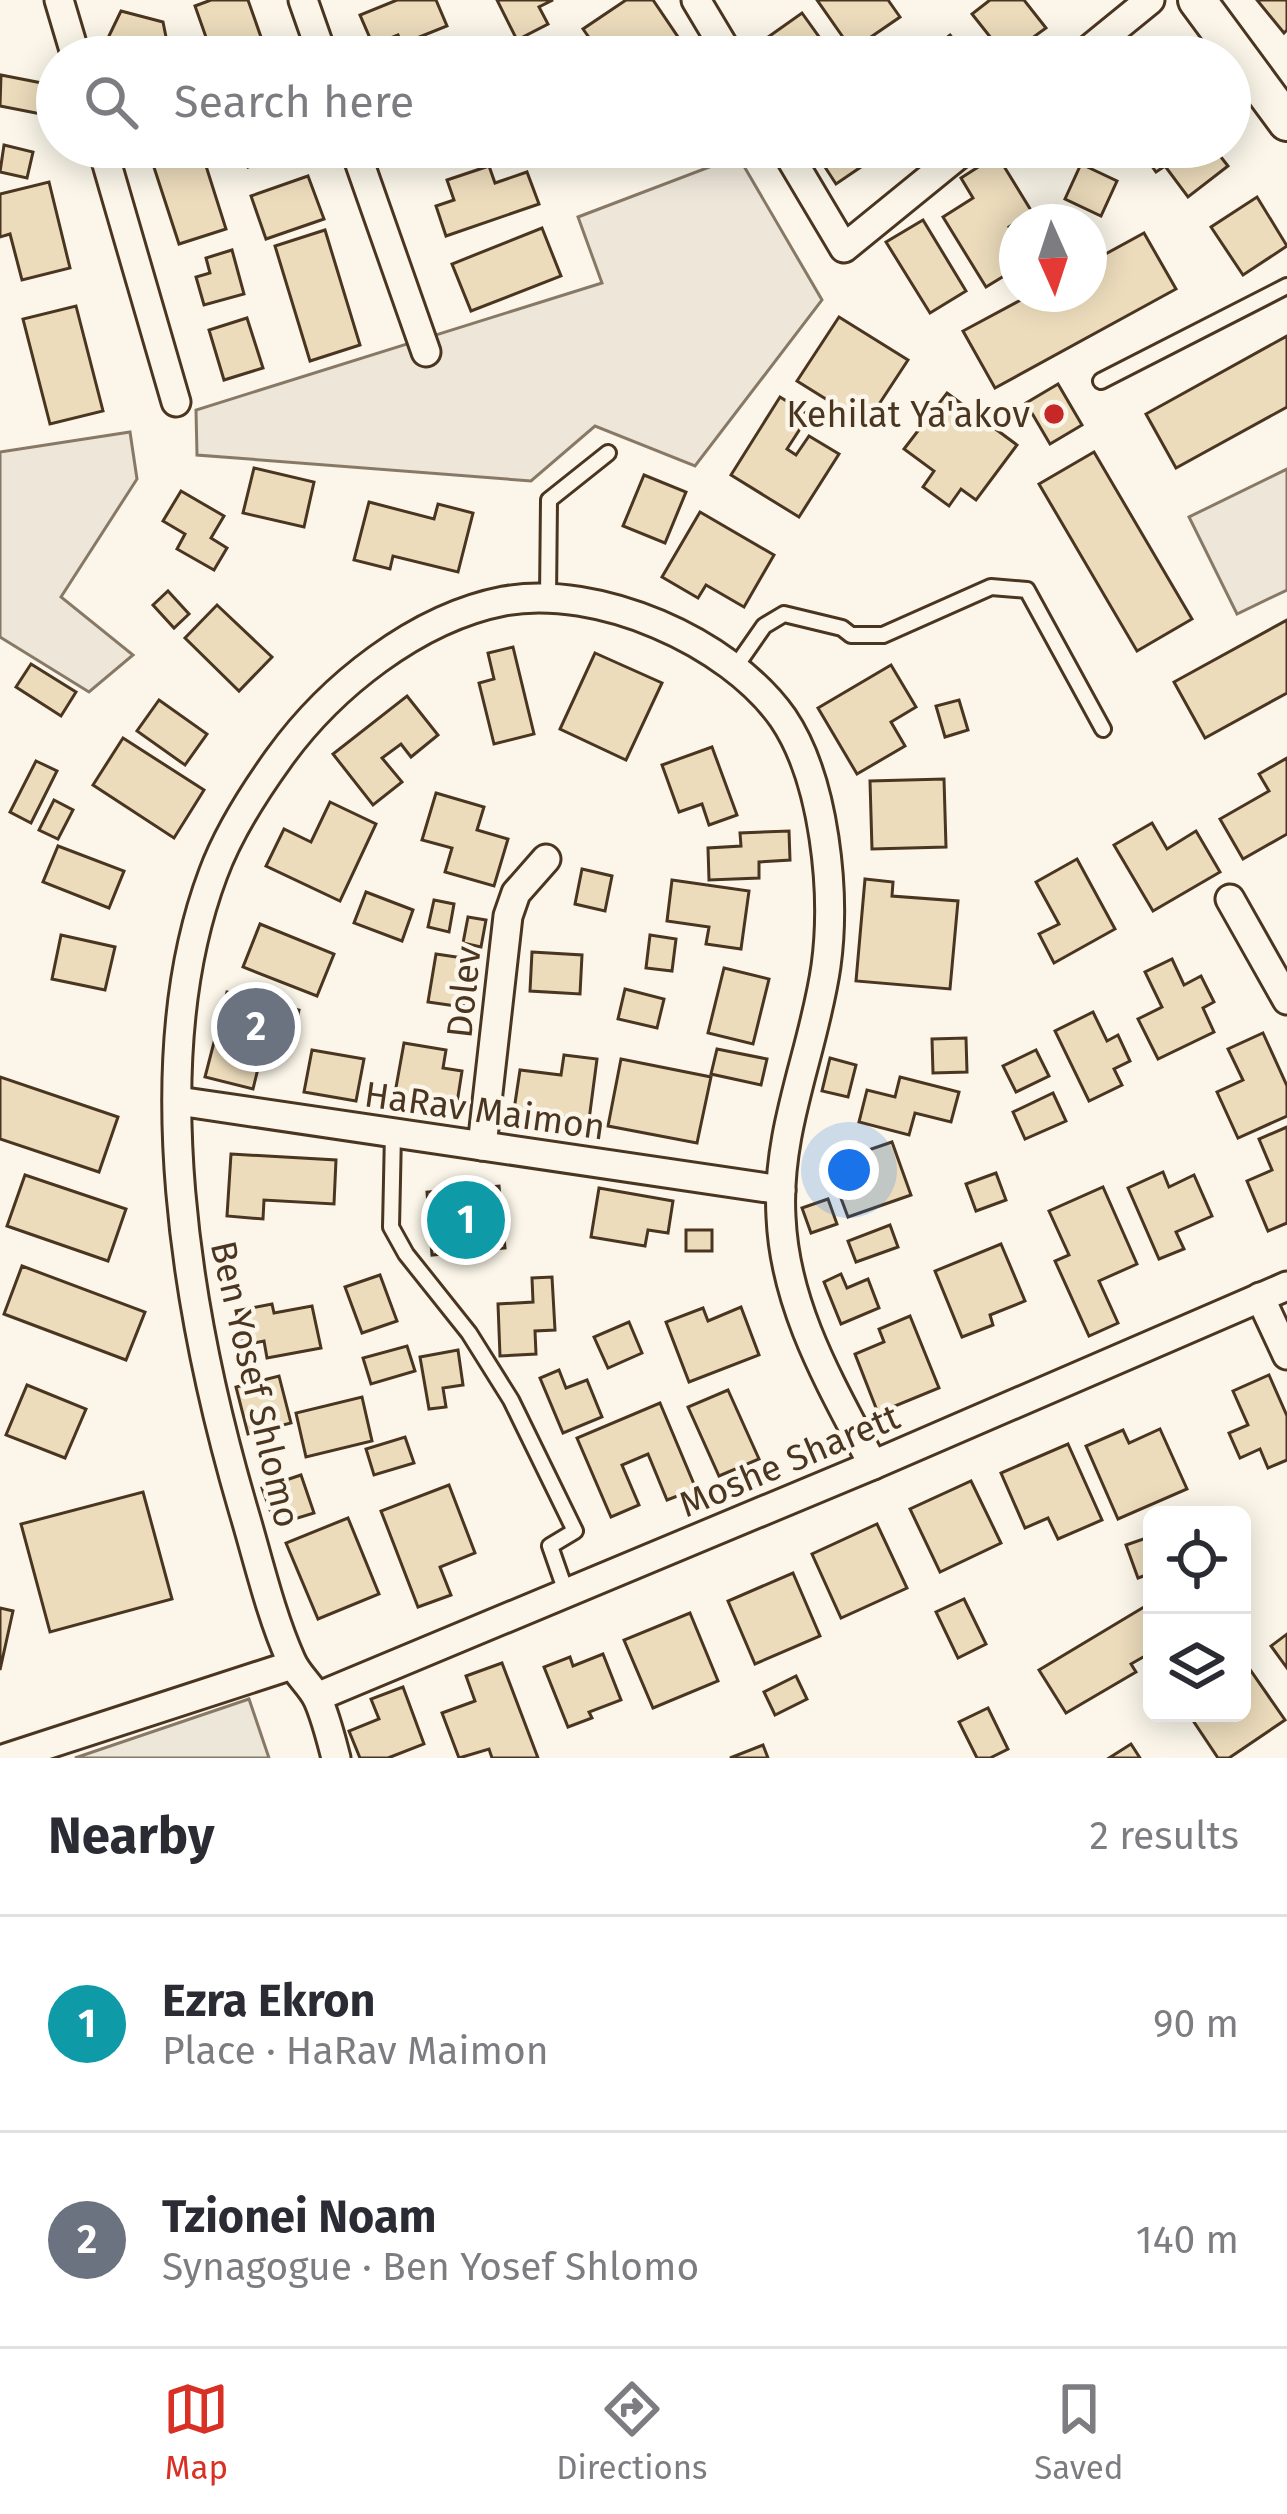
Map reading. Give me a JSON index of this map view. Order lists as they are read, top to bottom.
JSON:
{
  "streets": {
    "street": [
      "Dolev",
      "HaRav Maimon",
      "Ben Yosef Shlomo",
      "Moshe Sharett"
    ]
  },
  "crossings": [
    ["Dolev", "HaRav Maimon"],
    ["HaRav Maimon", "Ben Yosef Shlomo"],
    ["Ben Yosef Shlomo", "Moshe Sharett"]
  ],
  "places": ["Kehilat Ya'akov"],
  "north": "bottom",
  "page": {
    "search": "Search here",
    "pins": ["2", "1"],
    "heading": ["Nearby", "2 results"],
    "list": [
      {
        "mark": "1",
        "name": "Ezra Ekron",
        "note": "Place · HaRav Maimon",
        "value": "90 m"
      },
      {
        "mark": "2",
        "name": "Tzionei Noam",
        "note": "Synagogue · Ben Yosef Shlomo",
        "value": "140 m"
      }
    ],
    "nav": ["Map", "Directions", "Saved"]
  }
}
